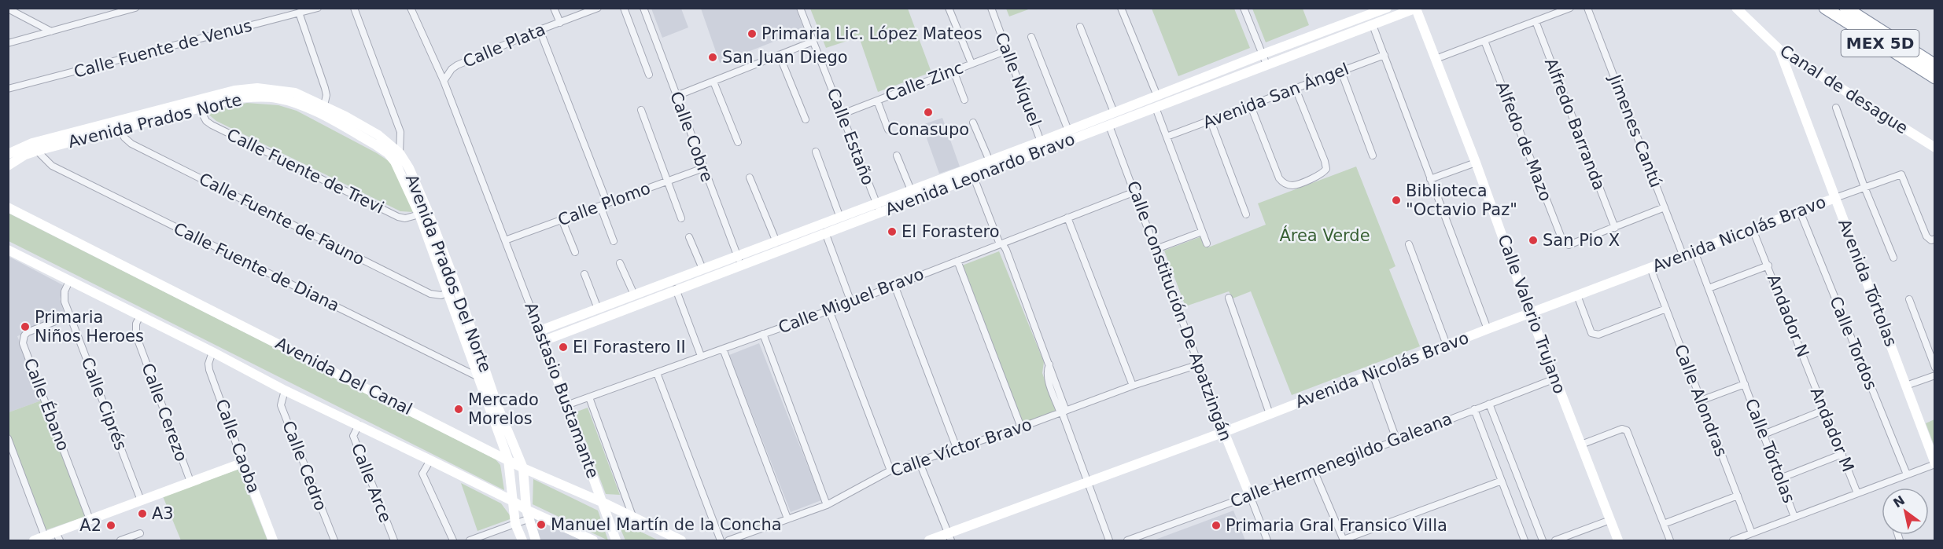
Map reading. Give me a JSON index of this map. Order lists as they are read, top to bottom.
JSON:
{
  "streets": {
    "highway": ["MEX 5D"],
    "street": [
      "Calle Plata",
      "Calle Fuente de Venus",
      "Calle Níquel",
      "Calle Zinc",
      "Canal de desague",
      "Avenida San Ángel",
      "Avenida Prados Norte",
      "Alfredo Barranda",
      "Jimenes Cantú",
      "Calle Cobre",
      "Calle Estaño",
      "Alfedo de Mazo",
      "Calle Fuente de Trevi",
      "Avenida Leonardo Bravo",
      "Calle Plomo",
      "Calle Fuente de Fauno",
      "Avenida Nicolás Bravo",
      "Calle Fuente de Diana",
      "Avenida Prados Del Norte",
      "Avenida Tórtolas",
      "Calle Miguel Bravo",
      "Calle Constitución De Apatzingán",
      "Calle Valerio Trujano",
      "Andador N",
      "Calle Tordos",
      "Avenida Del Canal",
      "Anastasio Bustamante",
      "Calle Alondras",
      "Calle Ciprés",
      "Calle Ébano",
      "Calle Cerezo",
      "Andador M",
      "Calle Caoba",
      "Calle Víctor Bravo",
      "Calle Tórtolas",
      "Calle Hermenegildo Galeana",
      "Calle Cedro",
      "Calle Arce"
    ]
  },
  "crossings": [
    ["Calle Plata", "Anastasio Bustamante"],
    ["Calle Níquel", "Calle Zinc"],
    ["Calle Níquel", "Avenida Leonardo Bravo"],
    ["Calle Zinc", "Calle Estaño"],
    ["Canal de desague", "Avenida Tórtolas"],
    ["Avenida Prados Norte", "Calle Fuente de Trevi"],
    ["Avenida Prados Norte", "Calle Fuente de Fauno"],
    ["Avenida Prados Norte", "Calle Fuente de Diana"],
    ["Avenida Prados Norte", "Avenida Prados Del Norte"],
    ["Avenida Prados Norte", "Avenida Del Canal"],
    ["Alfredo Barranda", "Alfedo de Mazo"],
    ["Jimenes Cantú", "Avenida Nicolás Bravo"],
    ["Calle Cobre", "Avenida Leonardo Bravo"],
    ["Calle Cobre", "Calle Plomo"],
    ["Calle Estaño", "Avenida Leonardo Bravo"],
    ["Avenida Leonardo Bravo", "Calle Constitución De Apatzingán"],
    ["Avenida Leonardo Bravo", "Calle Valerio Trujano"],
    ["Avenida Leonardo Bravo", "Anastasio Bustamante"],
    ["Calle Plomo", "Anastasio Bustamante"],
    ["Calle Fuente de Fauno", "Avenida Prados Del Norte"],
    ["Avenida Nicolás Bravo", "Avenida Tórtolas"],
    ["Avenida Nicolás Bravo", "Calle Constitución De Apatzingán"],
    ["Avenida Nicolás Bravo", "Calle Valerio Trujano"],
    ["Avenida Nicolás Bravo", "Calle Tordos"],
    ["Avenida Nicolás Bravo", "Calle Alondras"],
    ["Avenida Prados Del Norte", "Avenida Del Canal"],
    ["Avenida Tórtolas", "Calle Tórtolas"],
    ["Calle Miguel Bravo", "Calle Constitución De Apatzingán"],
    ["Calle Miguel Bravo", "Anastasio Bustamante"],
    ["Calle Constitución De Apatzingán", "Calle Víctor Bravo"],
    ["Calle Constitución De Apatzingán", "Calle Hermenegildo Galeana"],
    ["Calle Valerio Trujano", "Calle Hermenegildo Galeana"],
    ["Andador N", "Andador M"],
    ["Calle Tordos", "Calle Tórtolas"],
    ["Avenida Del Canal", "Anastasio Bustamante"],
    ["Calle Alondras", "Calle Tórtolas"],
    ["Calle Ciprés", "Calle Ébano"],
    ["Andador M", "Calle Tórtolas"]
  ],
  "parks": ["Área Verde"],
  "places": [
    "Primaria Lic. López Mateos",
    "San Juan Diego",
    "Conasupo",
    "Biblioteca \"Octavio Paz\"",
    "El Forastero",
    "San Pio X",
    "Primaria Niños Heroes",
    "El Forastero II",
    "Mercado Morelos",
    "A3",
    "Manuel Martín de la Concha",
    "A2",
    "Primaria Gral Fransico Villa"
  ],
  "north": "top left"
}
